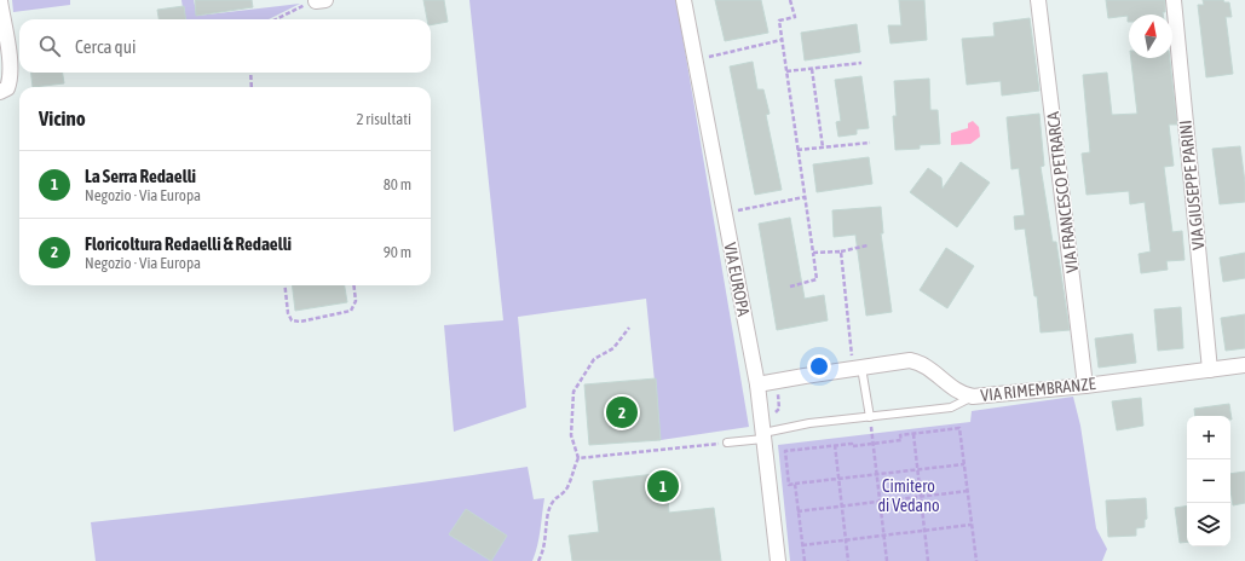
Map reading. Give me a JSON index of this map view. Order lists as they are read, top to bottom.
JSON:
{
  "streets": {
    "street": [
      "VIA GIUSEPPE PARINI",
      "VIA FRANCESCO PETRARCA",
      "VIA EUROPA",
      "VIA RIMEMBRANZE"
    ]
  },
  "crossings": [
    ["VIA GIUSEPPE PARINI", "VIA RIMEMBRANZE"],
    ["VIA FRANCESCO PETRARCA", "VIA RIMEMBRANZE"],
    ["VIA EUROPA", "VIA RIMEMBRANZE"]
  ],
  "parks": ["Cimitero di Vedano"],
  "north": "top",
  "page": {
    "search": "Cerca qui",
    "heading": ["Vicino", "2 risultati"],
    "list": [
      {
        "mark": "1",
        "name": "La Serra Redaelli",
        "note": "Negozio · Via Europa",
        "value": "80 m"
      },
      {
        "mark": "2",
        "name": "Floricoltura Redaelli & Redaelli",
        "note": "Negozio · Via Europa",
        "value": "90 m"
      }
    ],
    "pins": ["2", "1"],
    "map_buttons": ["+", "−"]
  }
}
